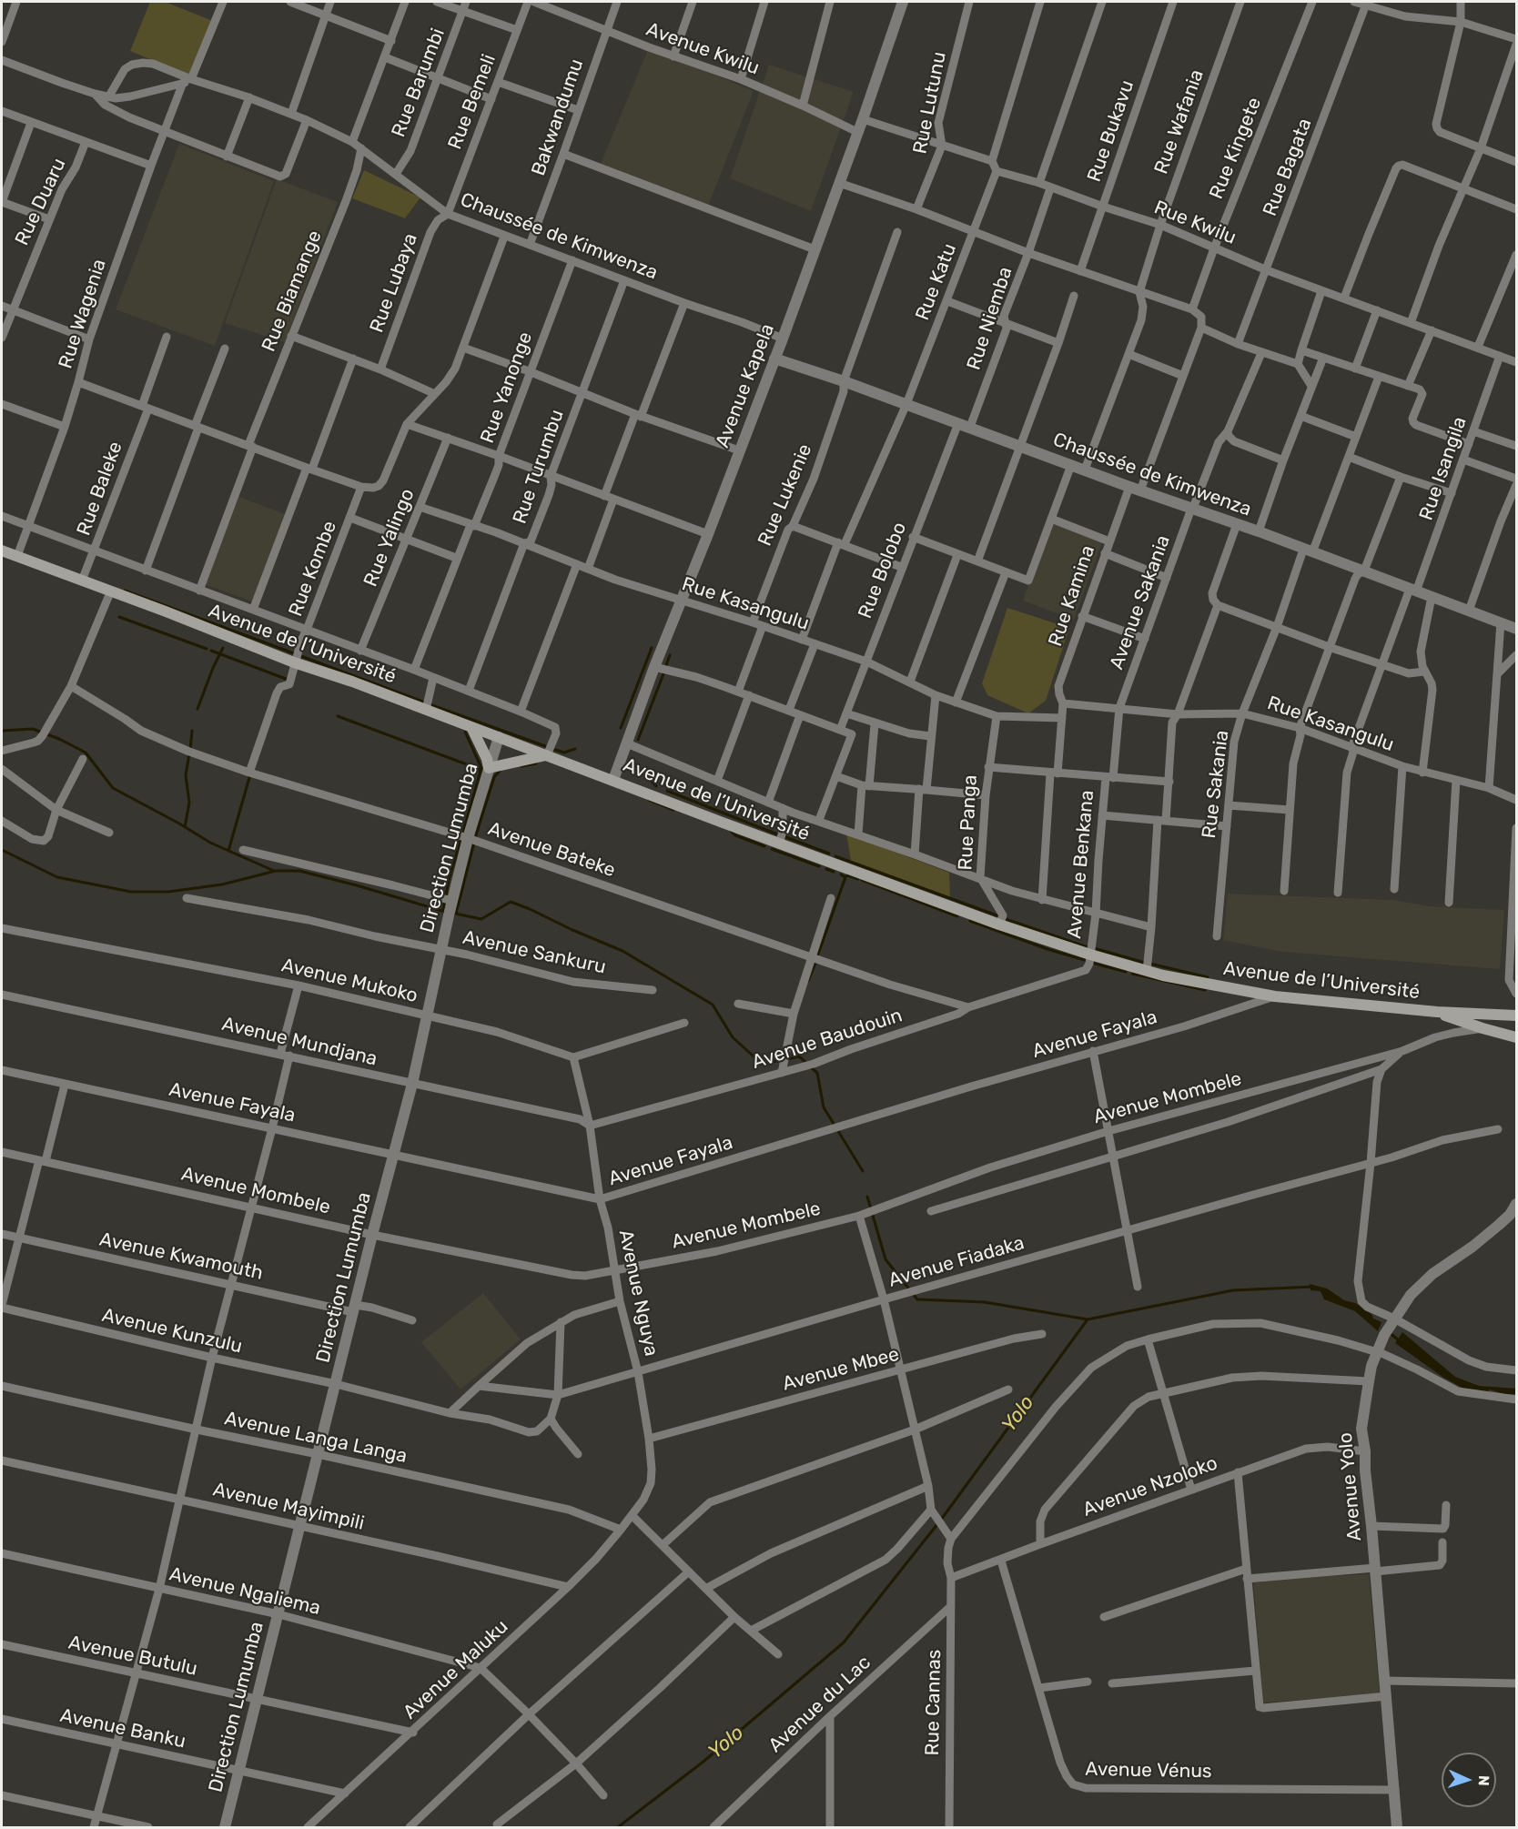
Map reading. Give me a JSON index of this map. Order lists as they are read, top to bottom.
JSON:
{
  "streets": {
    "main road": ["Avenue de l’Université"],
    "street": [
      "Avenue Kwilu",
      "Rue Barumbi",
      "Rue Bemeli",
      "Rue Lutunu",
      "Bakwandumu",
      "Rue Wafania",
      "Rue Bukavu",
      "Rue Kingete",
      "Rue Bagata",
      "Rue Duaru",
      "Rue Kwilu",
      "Chaussée de Kimwenza",
      "Rue Katu",
      "Rue Lubaya",
      "Rue Biamange",
      "Rue Wagenia",
      "Rue Niemba",
      "Avenue Kapela",
      "Rue Yanonge",
      "Rue Turumbu",
      "Rue Isangila",
      "Rue Baleke",
      "Rue Lukenie",
      "Rue Yalingo",
      "Rue Kombe",
      "Rue Bolobo",
      "Rue Kamina",
      "Avenue Sakania",
      "Rue Kasangulu",
      "Rue Sakania",
      "Rue Panga",
      "Direction Lumumba",
      "Avenue Bateke",
      "Avenue Benkana",
      "Avenue Sankuru",
      "Avenue Mukoko",
      "Avenue Fayala",
      "Avenue Baudouin",
      "Avenue Mundjana",
      "Avenue Mombele",
      "Avenue Kwamouth",
      "Avenue Fiadaka",
      "Avenue Nguya",
      "Avenue Kunzulu",
      "Avenue Mbee",
      "Avenue Langa Langa",
      "Avenue Nzoloko",
      "Avenue Yolo",
      "Avenue Mayimpili",
      "Avenue Ngaliema",
      "Avenue Butulu",
      "Avenue Maluku",
      "Rue Cannas",
      "Avenue du Lac",
      "Avenue Banku",
      "Avenue Vénus"
    ]
  },
  "crossings": [
    ["Avenue Kwilu", "Bakwandumu"],
    ["Avenue Kwilu", "Avenue Kapela"],
    ["Rue Barumbi", "Chaussée de Kimwenza"],
    ["Rue Bemeli", "Chaussée de Kimwenza"],
    ["Rue Bemeli", "Rue Lubaya"],
    ["Bakwandumu", "Chaussée de Kimwenza"],
    ["Rue Wafania", "Rue Kwilu"],
    ["Rue Wafania", "Chaussée de Kimwenza"],
    ["Rue Bukavu", "Rue Kwilu"],
    ["Rue Kingete", "Rue Kwilu"],
    ["Rue Bagata", "Rue Kwilu"],
    ["Rue Kwilu", "Rue Katu"],
    ["Rue Kwilu", "Rue Niemba"],
    ["Rue Kwilu", "Rue Isangila"],
    ["Chaussée de Kimwenza", "Rue Katu"],
    ["Chaussée de Kimwenza", "Rue Lubaya"],
    ["Chaussée de Kimwenza", "Rue Biamange"],
    ["Chaussée de Kimwenza", "Rue Niemba"],
    ["Chaussée de Kimwenza", "Avenue Kapela"],
    ["Chaussée de Kimwenza", "Rue Yanonge"],
    ["Chaussée de Kimwenza", "Rue Turumbu"],
    ["Chaussée de Kimwenza", "Rue Isangila"],
    ["Chaussée de Kimwenza", "Rue Lukenie"],
    ["Chaussée de Kimwenza", "Rue Bolobo"],
    ["Chaussée de Kimwenza", "Rue Kamina"],
    ["Chaussée de Kimwenza", "Avenue Sakania"],
    ["Chaussée de Kimwenza", "Rue Sakania"],
    ["Rue Katu", "Rue Kasangulu"],
    ["Rue Wagenia", "Avenue de l’Université"],
    ["Avenue Kapela", "Rue Kasangulu"],
    ["Avenue Kapela", "Avenue de l’Université"],
    ["Rue Yanonge", "Rue Kasangulu"],
    ["Rue Turumbu", "Rue Kasangulu"],
    ["Rue Isangila", "Rue Kasangulu"],
    ["Rue Baleke", "Avenue de l’Université"],
    ["Rue Lukenie", "Rue Kasangulu"],
    ["Rue Yalingo", "Rue Kasangulu"],
    ["Rue Kombe", "Avenue de l’Université"],
    ["Rue Kombe", "Avenue Bateke"],
    ["Rue Bolobo", "Rue Kasangulu"],
    ["Rue Kamina", "Rue Kasangulu"],
    ["Avenue Sakania", "Rue Kasangulu"],
    ["Avenue Sakania", "Avenue Benkana"],
    ["Rue Kasangulu", "Rue Sakania"],
    ["Rue Kasangulu", "Rue Panga"],
    ["Avenue de l’Université", "Rue Panga"],
    ["Avenue de l’Université", "Direction Lumumba"],
    ["Avenue de l’Université", "Avenue Benkana"],
    ["Avenue de l’Université", "Avenue Fayala"],
    ["Avenue de l’Université", "Avenue Baudouin"],
    ["Avenue de l’Université", "Avenue Mombele"],
    ["Direction Lumumba", "Avenue Bateke"],
    ["Direction Lumumba", "Avenue Sankuru"],
    ["Direction Lumumba", "Avenue Mukoko"],
    ["Direction Lumumba", "Avenue Fayala"],
    ["Direction Lumumba", "Avenue Mundjana"],
    ["Direction Lumumba", "Avenue Mombele"],
    ["Direction Lumumba", "Avenue Kwamouth"],
    ["Direction Lumumba", "Avenue Kunzulu"],
    ["Direction Lumumba", "Avenue Langa Langa"],
    ["Direction Lumumba", "Avenue Mayimpili"],
    ["Direction Lumumba", "Avenue Ngaliema"],
    ["Direction Lumumba", "Avenue Butulu"],
    ["Direction Lumumba", "Avenue Banku"],
    ["Avenue Bateke", "Avenue Baudouin"],
    ["Avenue Benkana", "Avenue Baudouin"],
    ["Avenue Mukoko", "Avenue Nguya"],
    ["Avenue Fayala", "Avenue Nguya"],
    ["Avenue Baudouin", "Avenue Mundjana"],
    ["Avenue Baudouin", "Avenue Nguya"],
    ["Avenue Mundjana", "Avenue Nguya"],
    ["Avenue Mombele", "Avenue Nguya"],
    ["Avenue Fiadaka", "Avenue Nguya"],
    ["Avenue Nguya", "Avenue Mbee"],
    ["Avenue Nguya", "Avenue Langa Langa"],
    ["Avenue Nguya", "Avenue Maluku"],
    ["Avenue Langa Langa", "Avenue Maluku"],
    ["Avenue Nzoloko", "Avenue Yolo"],
    ["Avenue Nzoloko", "Rue Cannas"],
    ["Avenue Nzoloko", "Avenue Vénus"],
    ["Avenue Yolo", "Avenue Vénus"],
    ["Avenue Mayimpili", "Avenue Maluku"],
    ["Avenue Ngaliema", "Avenue Maluku"],
    ["Avenue Butulu", "Avenue Maluku"],
    ["Avenue Maluku", "Avenue Banku"],
    ["Rue Cannas", "Avenue du Lac"]
  ],
  "water": ["Yolo"],
  "north": "right"
}
